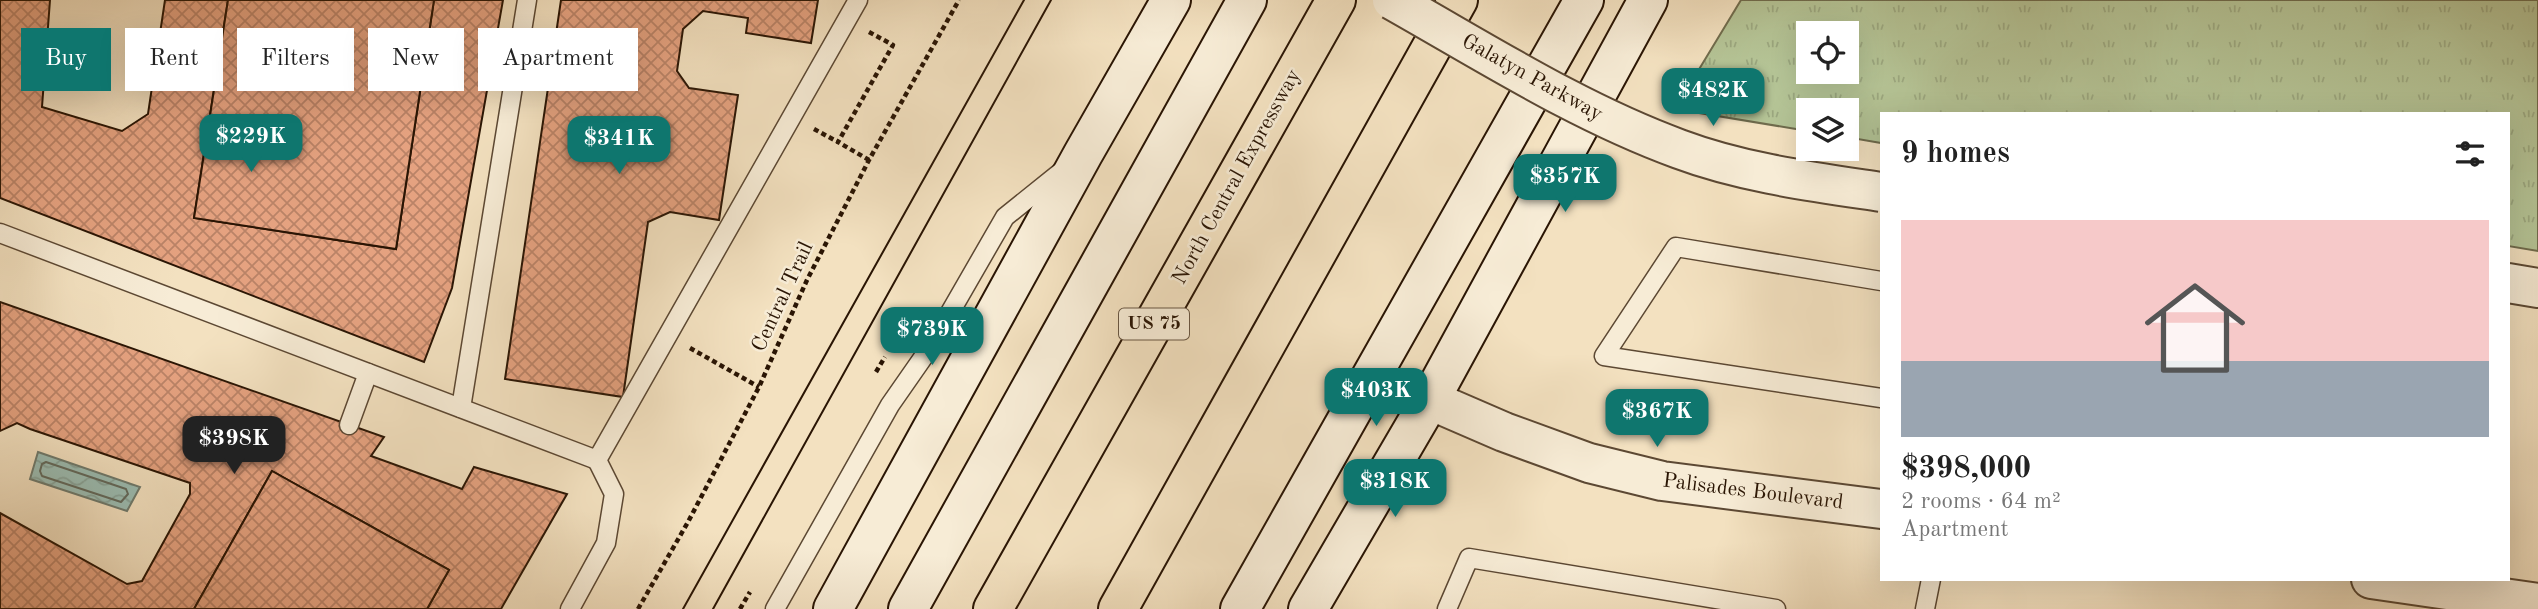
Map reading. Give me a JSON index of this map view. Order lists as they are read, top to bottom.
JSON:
{
  "streets": {
    "highway": ["North Central Expressway", "US 75"],
    "main road": ["Galatyn Parkway", "Palisades Boulevard"],
    "path": ["Central Trail"]
  },
  "page": {
    "chip": [
      "Buy",
      "Rent",
      "Filters",
      "New",
      "Apartment"
    ],
    "price": [
      "$482K",
      "$229K",
      "$341K",
      "$357K",
      "$739K",
      "$403K",
      "$367K",
      "$398K",
      "$318K"
    ],
    "heading": "9 homes",
    "list": [
      {
        "name": "$398,000",
        "note": "2 rooms · 64 m² · Apartment"
      }
    ]
  }
}
